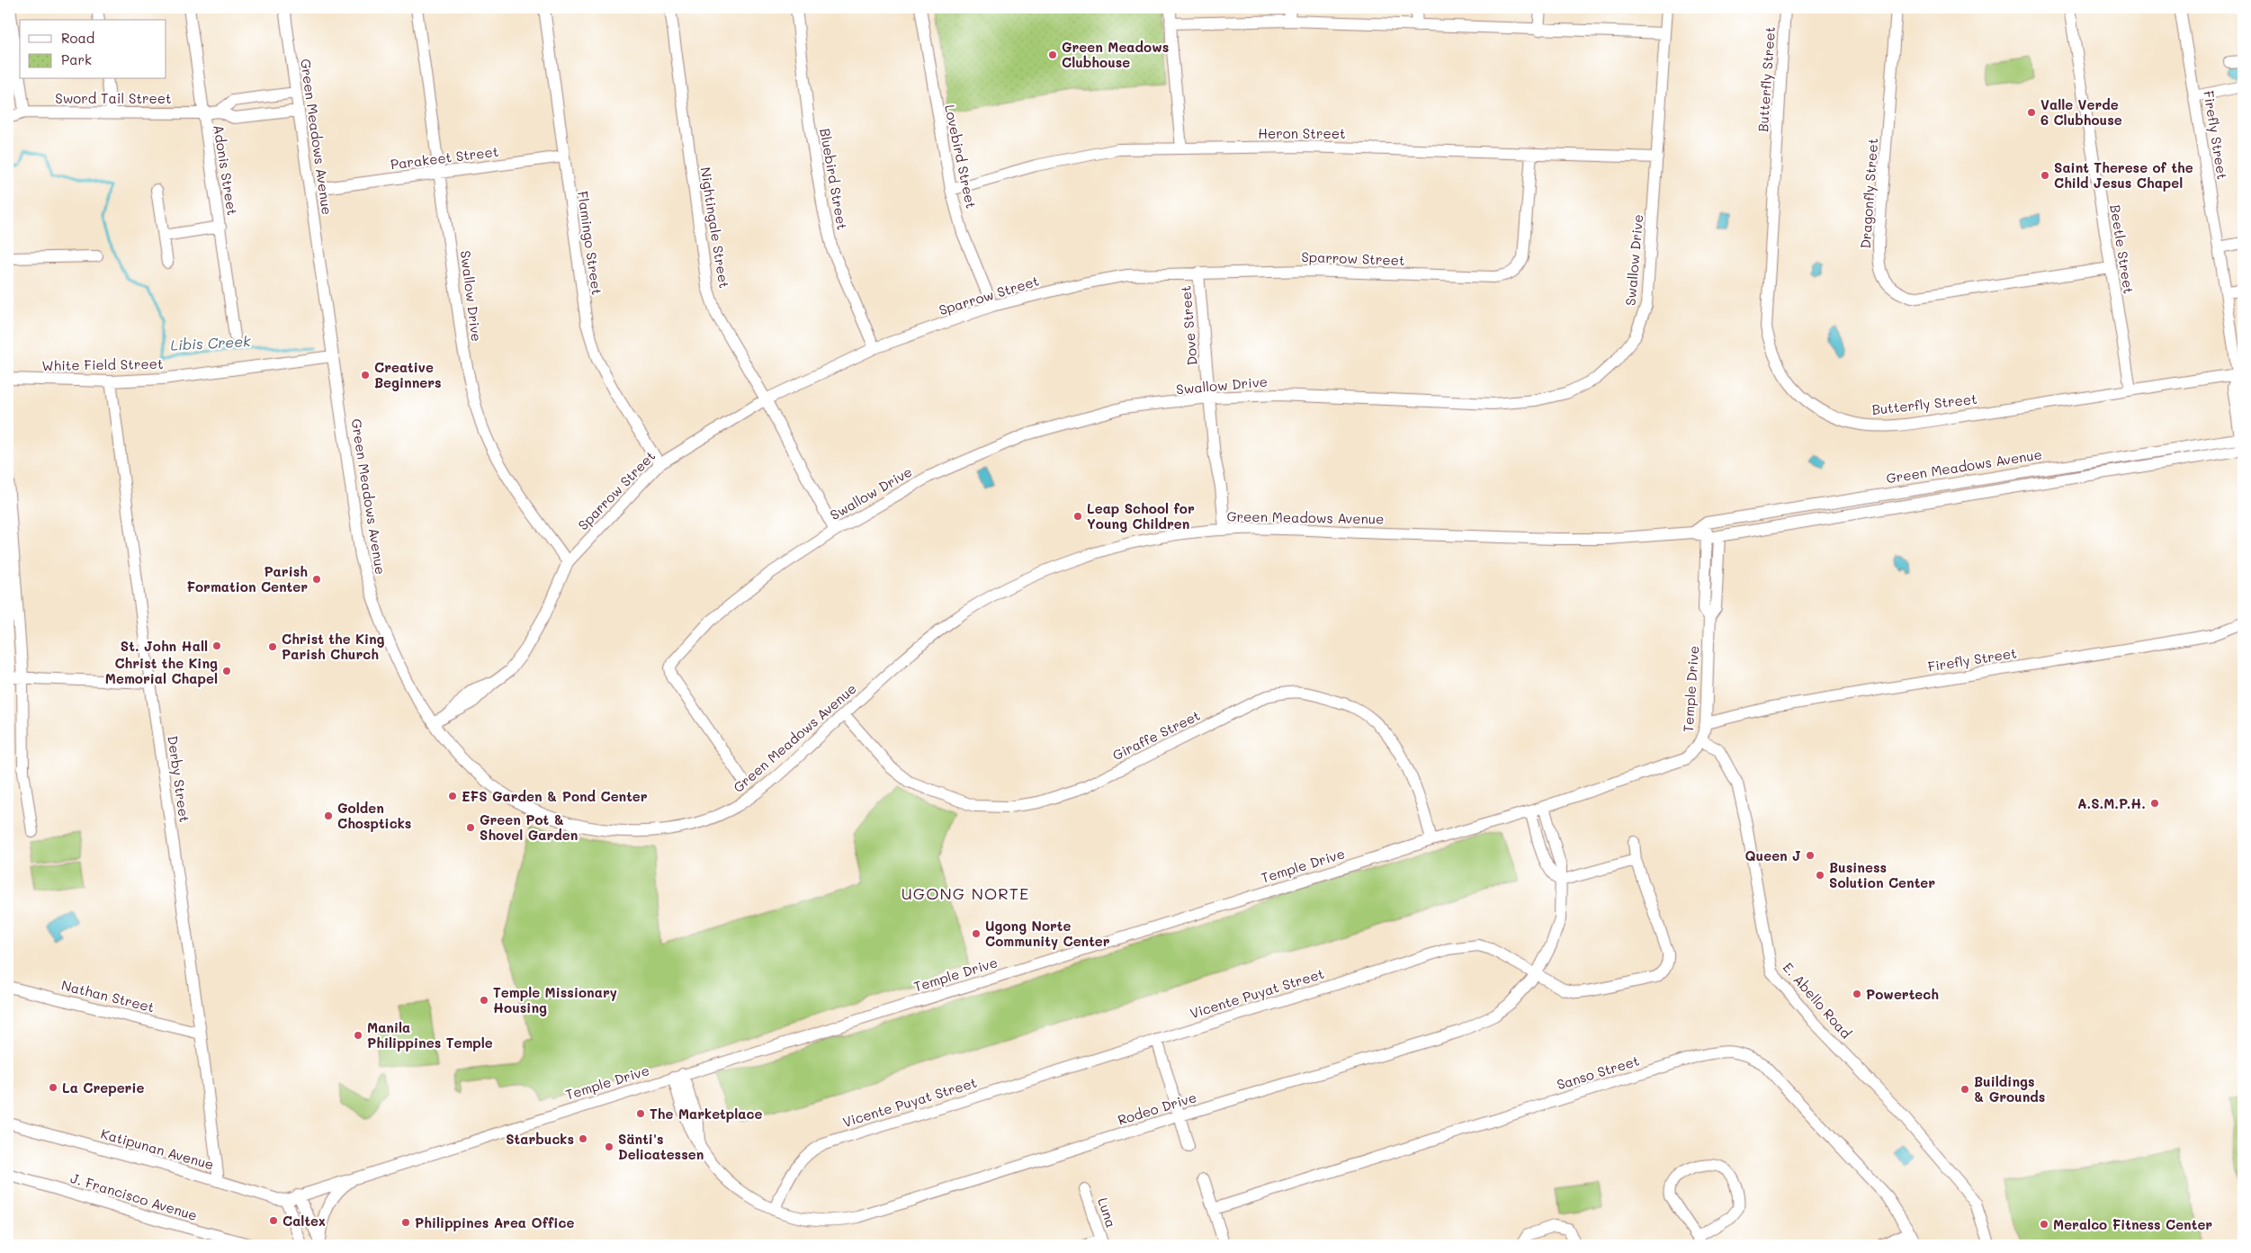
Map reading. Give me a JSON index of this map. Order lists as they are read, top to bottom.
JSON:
{
  "streets": {
    "street": [
      "Butterfly Street",
      "Sword Tail Street",
      "Heron Street",
      "Firefly Street",
      "Green Meadows Avenue",
      "Lovebird Street",
      "Parakeet Street",
      "Adonis Street",
      "Bluebird Street",
      "Dragonfly Street",
      "Nightingale Street",
      "Flamingo Street",
      "Beetle Street",
      "Sparrow Street",
      "Swallow Drive",
      "Dove Street",
      "White Field Street",
      "Temple Drive",
      "Giraffe Street",
      "Derby Street",
      "Vicente Puyat Street",
      "Nathan Street",
      "E. Abello Road",
      "Sanso Street",
      "Rodeo Drive",
      "Katipunan Avenue",
      "J. Francisco Avenue",
      "Luna"
    ]
  },
  "crossings": [
    ["Butterfly Street", "Firefly Street"],
    ["Butterfly Street", "Beetle Street"],
    ["Sword Tail Street", "Green Meadows Avenue"],
    ["Sword Tail Street", "Adonis Street"],
    ["Heron Street", "Lovebird Street"],
    ["Heron Street", "Sparrow Street"],
    ["Heron Street", "Swallow Drive"],
    ["Firefly Street", "Green Meadows Avenue"],
    ["Firefly Street", "Temple Drive"],
    ["Green Meadows Avenue", "Sparrow Street"],
    ["Green Meadows Avenue", "Dove Street"],
    ["Green Meadows Avenue", "White Field Street"],
    ["Green Meadows Avenue", "Temple Drive"],
    ["Green Meadows Avenue", "Giraffe Street"],
    ["Lovebird Street", "Sparrow Street"],
    ["Parakeet Street", "Flamingo Street"],
    ["Parakeet Street", "Swallow Drive"],
    ["Bluebird Street", "Sparrow Street"],
    ["Dragonfly Street", "Beetle Street"],
    ["Nightingale Street", "Sparrow Street"],
    ["Nightingale Street", "Swallow Drive"],
    ["Flamingo Street", "Sparrow Street"],
    ["Sparrow Street", "Swallow Drive"],
    ["Sparrow Street", "Dove Street"],
    ["Swallow Drive", "Dove Street"],
    ["White Field Street", "Derby Street"],
    ["Temple Drive", "Giraffe Street"],
    ["Temple Drive", "E. Abello Road"],
    ["Temple Drive", "Rodeo Drive"],
    ["Derby Street", "Nathan Street"],
    ["Derby Street", "Katipunan Avenue"],
    ["Vicente Puyat Street", "Rodeo Drive"]
  ],
  "districts": ["UGONG NORTE"],
  "water": ["Libis Creek"],
  "places": [
    "Green Meadows Clubhouse",
    "Valle Verde 6 Clubhouse",
    "Saint Therese of the Child Jesus Chapel",
    "Creative Beginners",
    "Leap School for Young Children",
    "Parish Formation Center",
    "St. John Hall",
    "Christ the King Parish Church",
    "Christ the King Memorial Chapel",
    "EFS Garden & Pond Center",
    "A.S.M.P.H.",
    "Golden Chospticks",
    "Green Pot & Shovel Garden",
    "Queen J",
    "Business Solution Center",
    "Ugong Norte Community Center",
    "Powertech",
    "Temple Missionary Housing",
    "Manila Philippines Temple",
    "La Creperie",
    "Buildings & Grounds",
    "The Marketplace",
    "Starbucks",
    "Sänti's Delicatessen",
    "Caltex",
    "Philippines Area Office",
    "Meralco Fitness Center"
  ],
  "legend": ["Road", "Park"]
}
